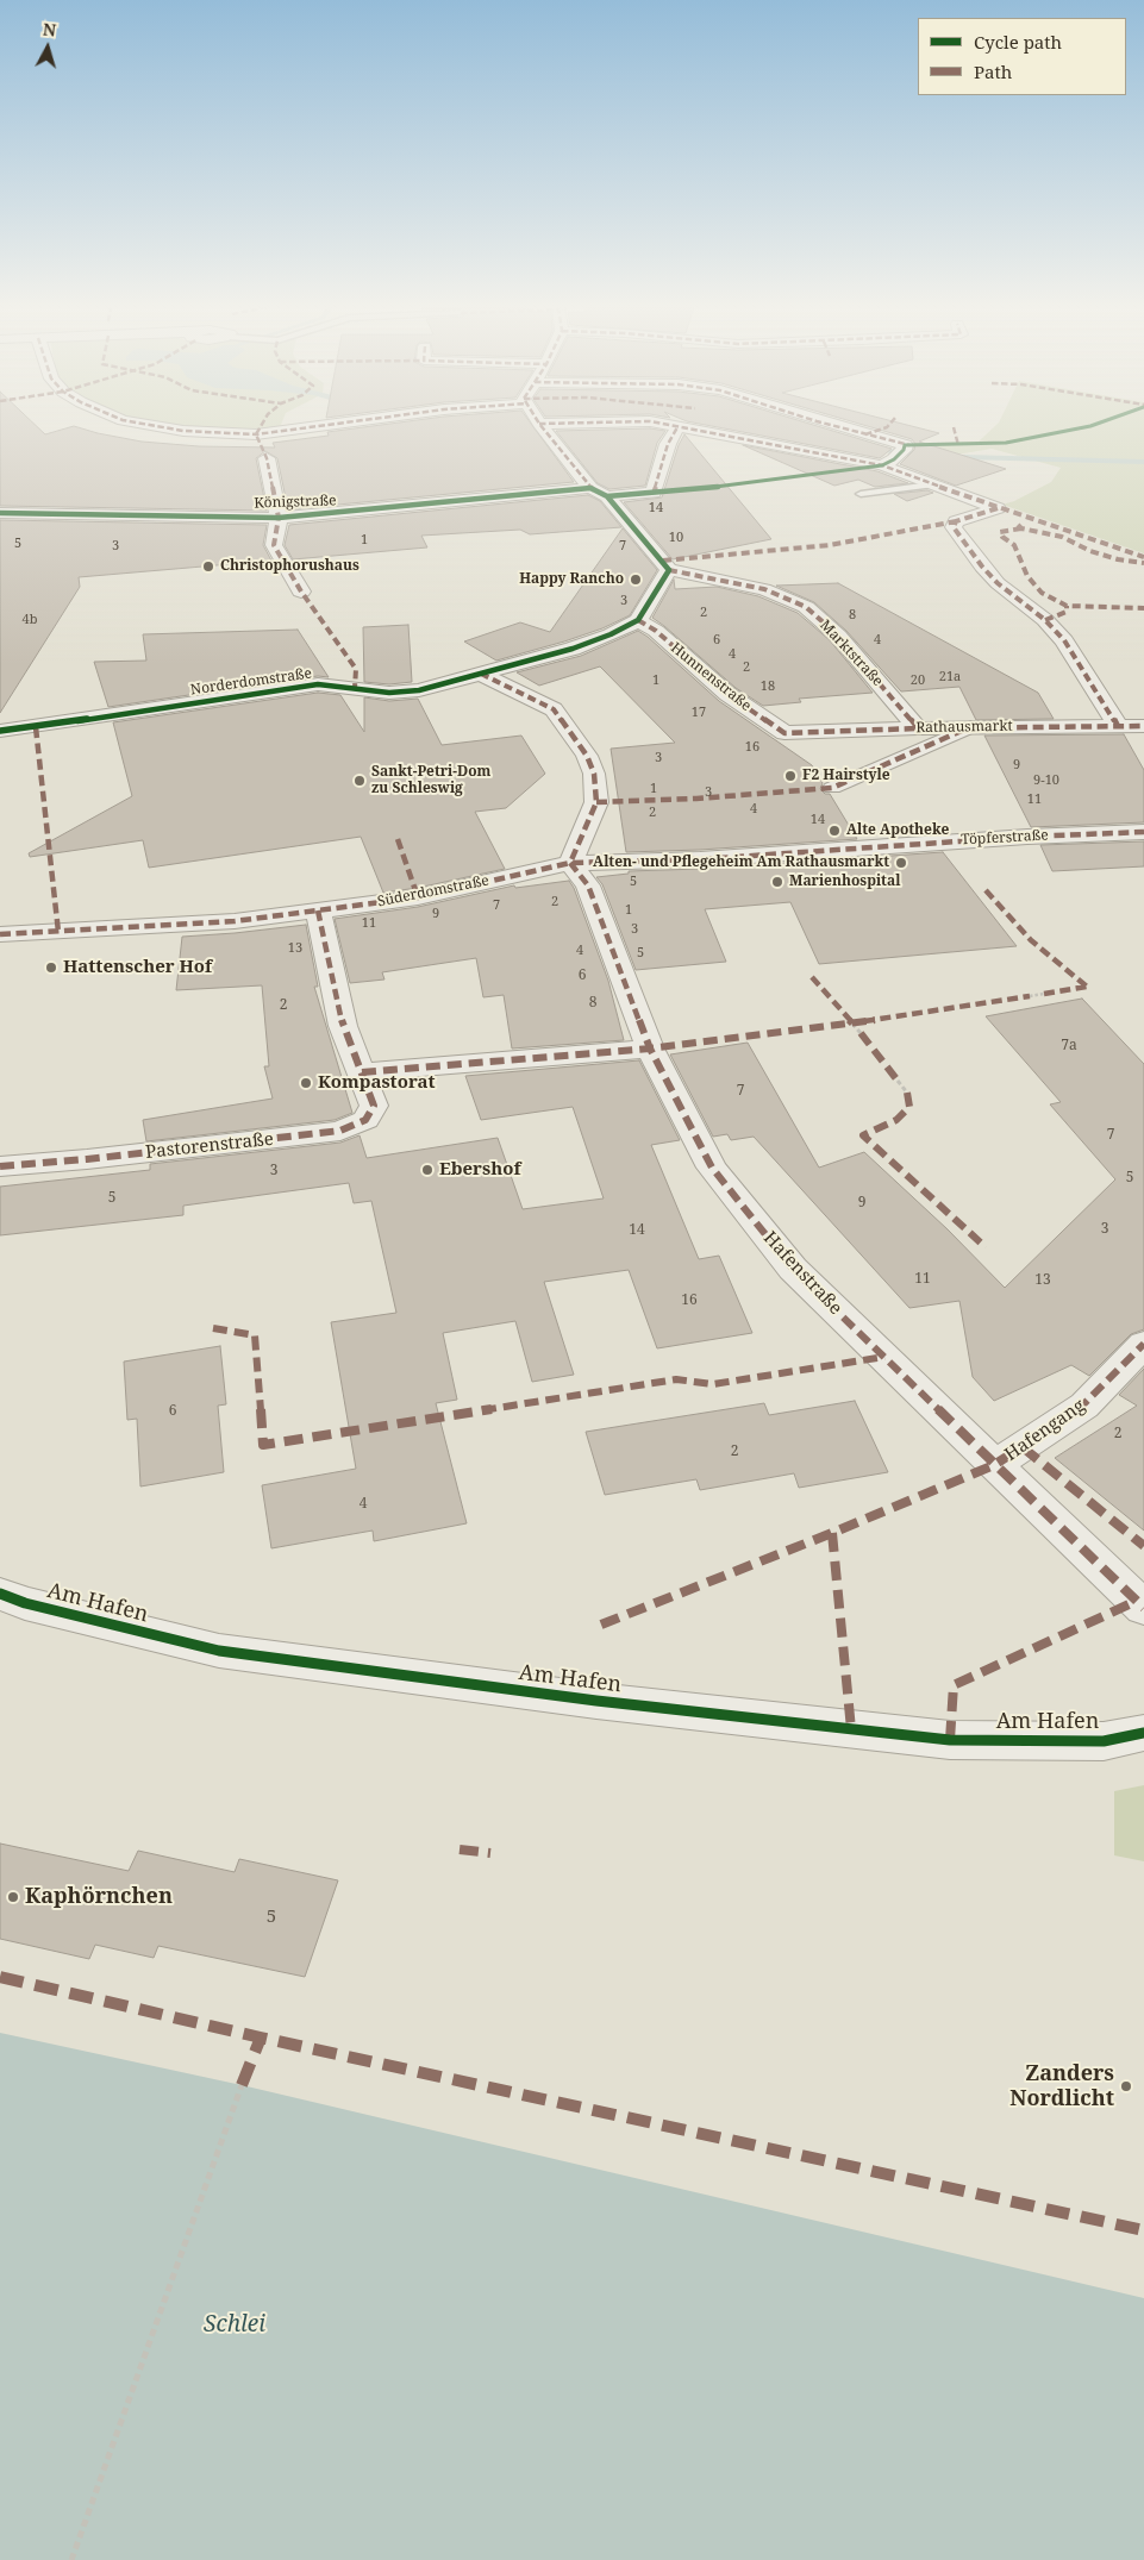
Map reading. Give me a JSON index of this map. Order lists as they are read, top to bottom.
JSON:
{
  "streets": {
    "street": [
      "Königstraße",
      "Marktstraße",
      "Hunnenstraße",
      "Norderdomstraße",
      "Rathausmarkt",
      "Töpferstraße",
      "Süderdomstraße",
      "Pastorenstraße",
      "Hafenstraße",
      "Hafengang",
      "Am Hafen"
    ]
  },
  "crossings": [
    ["Marktstraße", "Rathausmarkt"],
    ["Hunnenstraße", "Norderdomstraße"],
    ["Hunnenstraße", "Rathausmarkt"],
    ["Töpferstraße", "Süderdomstraße"],
    ["Süderdomstraße", "Pastorenstraße"],
    ["Süderdomstraße", "Hafenstraße"],
    ["Hafenstraße", "Hafengang"]
  ],
  "water": ["Schlei"],
  "places": [
    "Christophorushaus",
    "Happy Rancho",
    "F2 Hairstyle",
    "Sankt-Petri-Dom zu Schleswig",
    "Alte Apotheke",
    "Alten- und Pflegeheim Am Rathausmarkt",
    "Marienhospital",
    "Hattenscher Hof",
    "Kompastorat",
    "Ebershof",
    "Kaphörnchen",
    "Zanders Nordlicht"
  ],
  "house_numbers": [
    "14",
    "10",
    "1",
    "5",
    "3",
    "7",
    "3",
    "2",
    "8",
    "4b",
    "6",
    "4",
    "4",
    "2",
    "21a",
    "1",
    "20",
    "18",
    "17",
    "16",
    "3",
    "9",
    "9-10",
    "1",
    "3",
    "11",
    "4",
    "2",
    "14",
    "5",
    "2",
    "7",
    "1",
    "9",
    "11",
    "3",
    "13",
    "4",
    "5",
    "6",
    "8",
    "2",
    "7a",
    "7",
    "7",
    "3",
    "5",
    "5",
    "9",
    "3",
    "14",
    "11",
    "13",
    "16",
    "6",
    "2",
    "2",
    "4",
    "5"
  ],
  "legend": ["Cycle path", "Path"],
  "north": "top"
}
